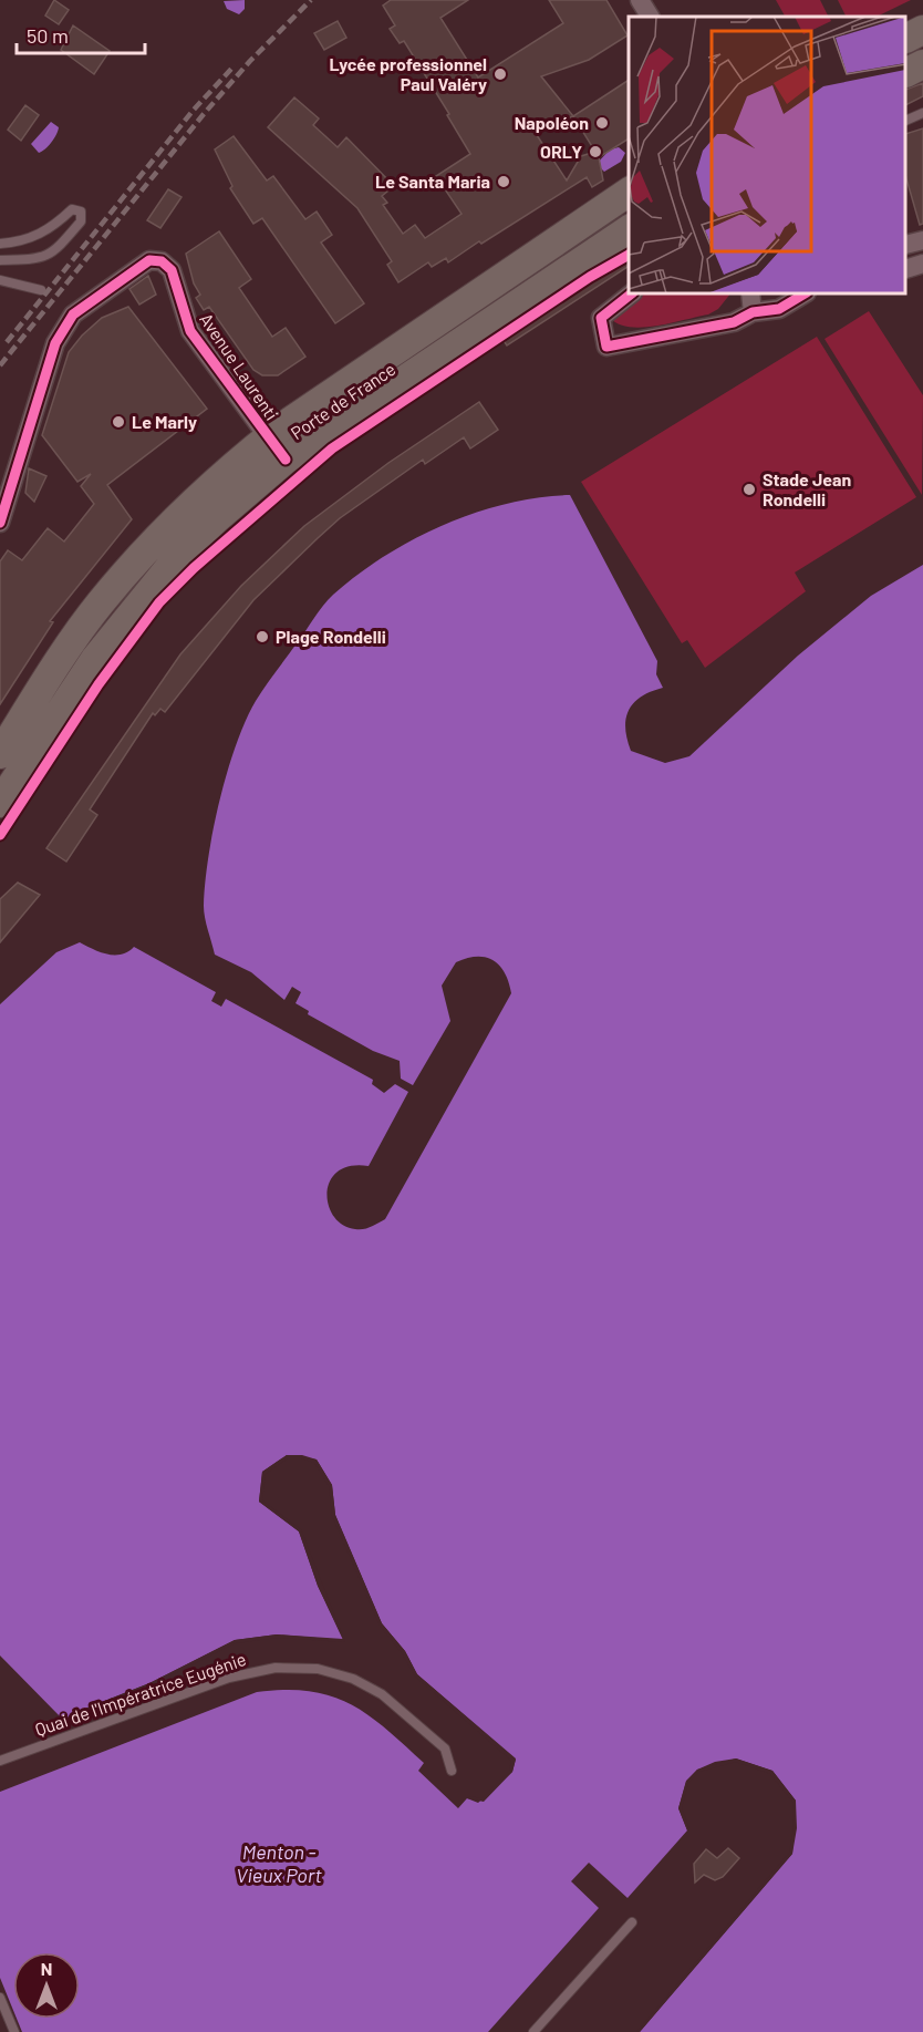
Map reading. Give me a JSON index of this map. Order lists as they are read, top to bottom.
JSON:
{
  "streets": {
    "main road": ["Porte de France"],
    "street": ["Avenue Laurenti"],
    "lane": ["Quai de l'Impératrice Eugénie"]
  },
  "crossings": [
    ["Avenue Laurenti", "Porte de France"]
  ],
  "water": ["Menton - Vieux Port"],
  "places": [
    "Lycée professionnel Paul Valéry",
    "Napoléon",
    "ORLY",
    "Le Santa Maria",
    "Le Marly",
    "Stade Jean Rondelli",
    "Plage Rondelli"
  ],
  "scale_bar": "50 m",
  "north": "top"
}
